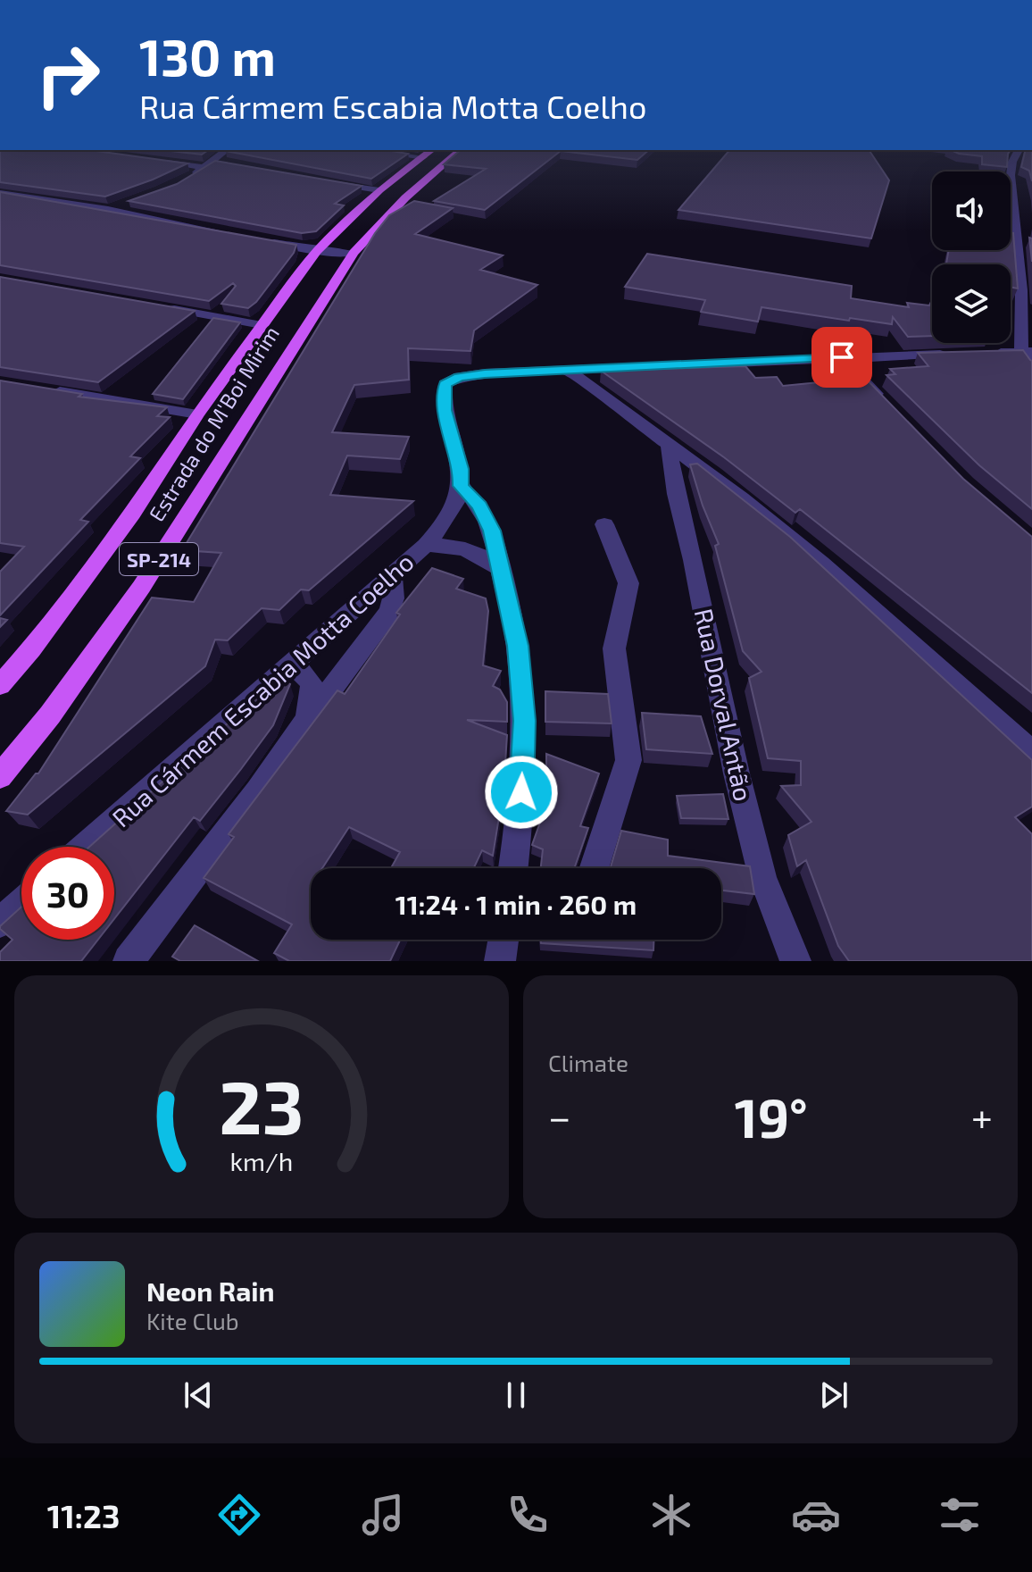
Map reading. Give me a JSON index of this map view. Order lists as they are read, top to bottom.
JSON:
{
  "streets": {
    "main road": ["Estrada do M'Boi Mirim", "SP-214"],
    "street": ["Rua Cármem Escabia Motta Coelho", "Rua Dorval Antão"]
  },
  "page": {
    "turn": ["130 m", "Rua Cármem Escabia Motta Coelho"],
    "limit": "30",
    "trip": "11:24 · 1 min · 260 m",
    "tile": "Climate",
    "heat": ["−", "19°", "+"],
    "song": ["Neon Rain", "Kite Club"],
    "tabs": "11:23",
    "gauge": ["23", "km/h"]
  }
}
